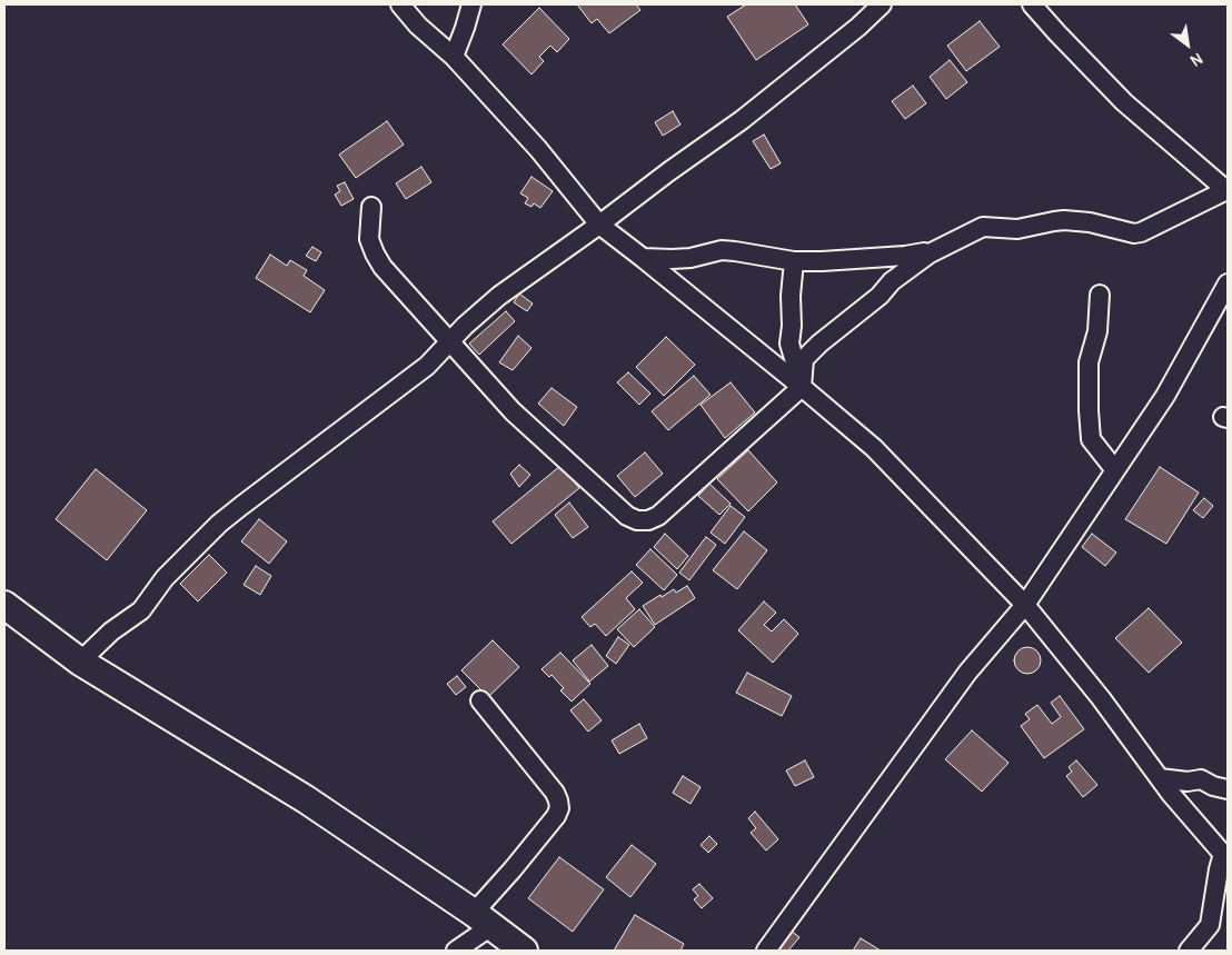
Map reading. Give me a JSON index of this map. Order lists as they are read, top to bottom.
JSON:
{
  "north": "bottom right"
}
